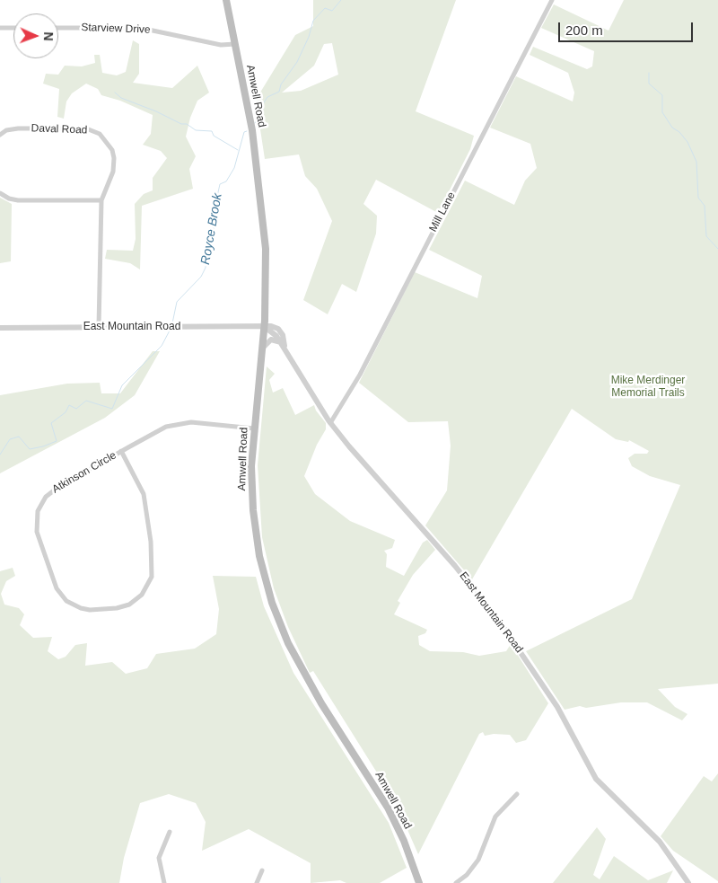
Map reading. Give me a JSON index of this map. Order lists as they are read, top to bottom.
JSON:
{
  "streets": {
    "main road": ["Amwell Road"],
    "street": [
      "Starview Drive",
      "Daval Road",
      "Mill Lane",
      "East Mountain Road",
      "Atkinson Circle"
    ]
  },
  "crossings": [
    ["Starview Drive", "Amwell Road"],
    ["Amwell Road", "East Mountain Road"],
    ["Amwell Road", "Atkinson Circle"],
    ["Daval Road", "East Mountain Road"],
    ["Mill Lane", "East Mountain Road"]
  ],
  "water": ["Royce Brook"],
  "parks": ["Mike Merdinger Memorial Trails"],
  "scale_bar": "200 m",
  "north": "right"
}
